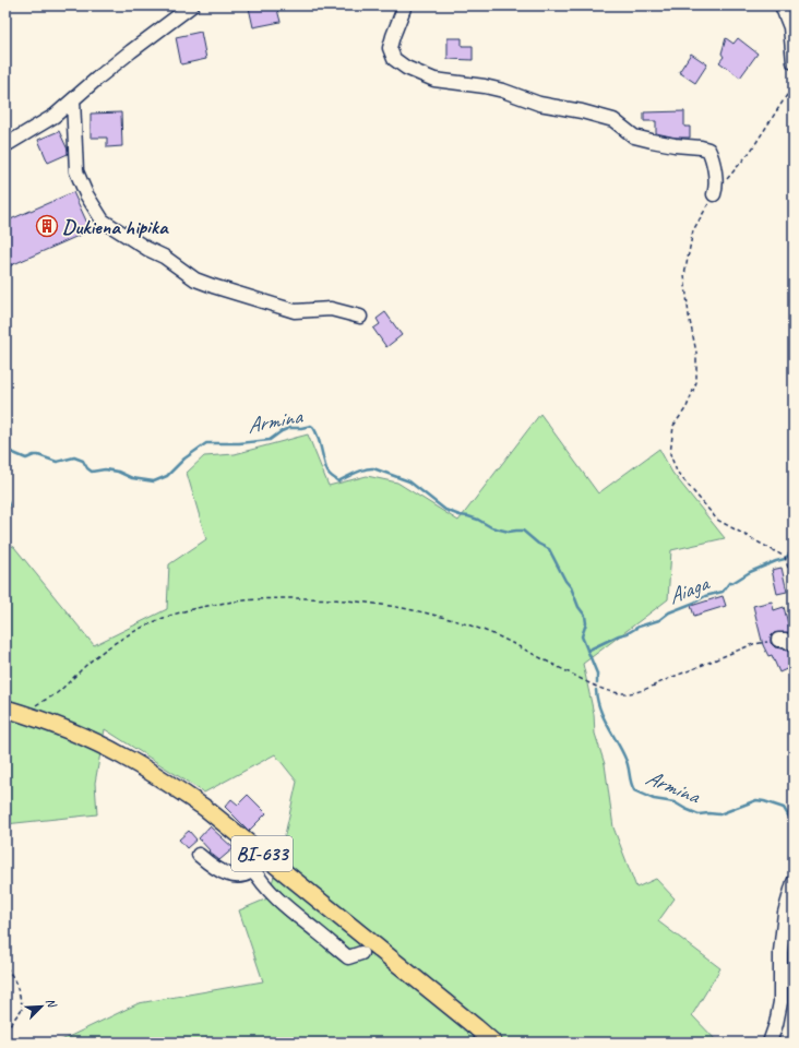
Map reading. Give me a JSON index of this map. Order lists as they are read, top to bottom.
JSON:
{
  "streets": {
    "main road": ["BI-633"]
  },
  "water": ["Armina", "Aiaga"],
  "places": {
    "building": ["Dukiena hipika"]
  },
  "north": "top right"
}
